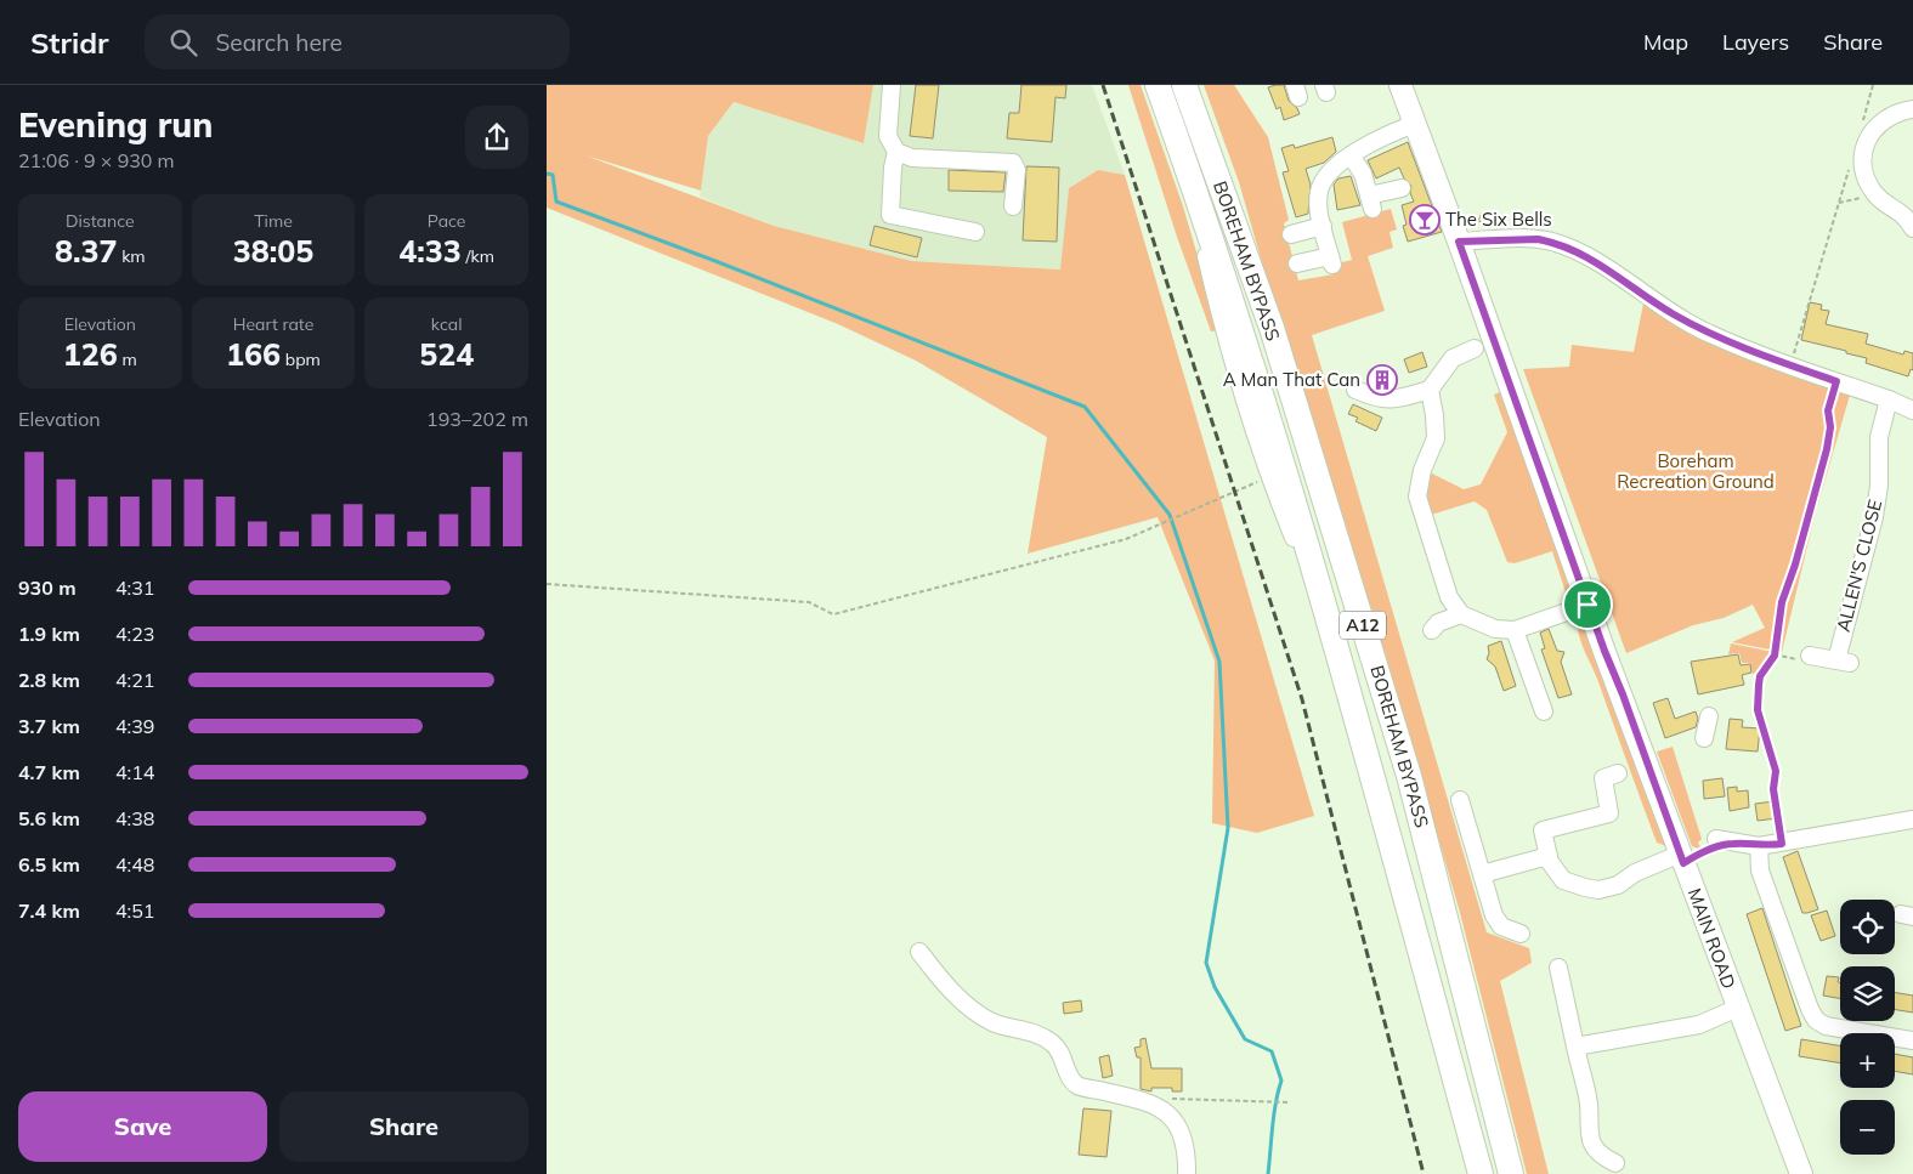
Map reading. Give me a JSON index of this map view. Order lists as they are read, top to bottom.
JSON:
{
  "streets": {
    "highway": ["BOREHAM BYPASS", "A12"],
    "main road": ["MAIN ROAD"],
    "street": ["ALLEN'S CLOSE"]
  },
  "parks": ["Boreham Recreation Ground"],
  "places": {
    "bar": ["The Six Bells"],
    "building": ["A Man That Can"]
  },
  "page": {
    "header": "Stridr",
    "search": "Search here",
    "nav": ["Map", "Layers", "Share"],
    "heading": ["Evening run", "21:06 · 9 × 930 m"],
    "stats": [
      ["Distance", "8.37 km"],
      ["Time", "38:05"],
      ["Pace", "4:33 /km"],
      ["Elevation", "126 m"],
      ["Heart rate", "166 bpm"],
      ["kcal", "524"]
    ],
    "chart": ["Elevation", "193–202 m"],
    "list": [
      {
        "name": "930 m",
        "note": "4:31"
      },
      {
        "name": "1.9 km",
        "note": "4:23"
      },
      {
        "name": "2.8 km",
        "note": "4:21"
      },
      {
        "name": "3.7 km",
        "note": "4:39"
      },
      {
        "name": "4.7 km",
        "note": "4:14"
      },
      {
        "name": "5.6 km",
        "note": "4:38"
      },
      {
        "name": "6.5 km",
        "note": "4:48"
      },
      {
        "name": "7.4 km",
        "note": "4:51"
      }
    ],
    "map_buttons": ["+", "−"],
    "buttons": ["Save", "Share"]
  }
}
